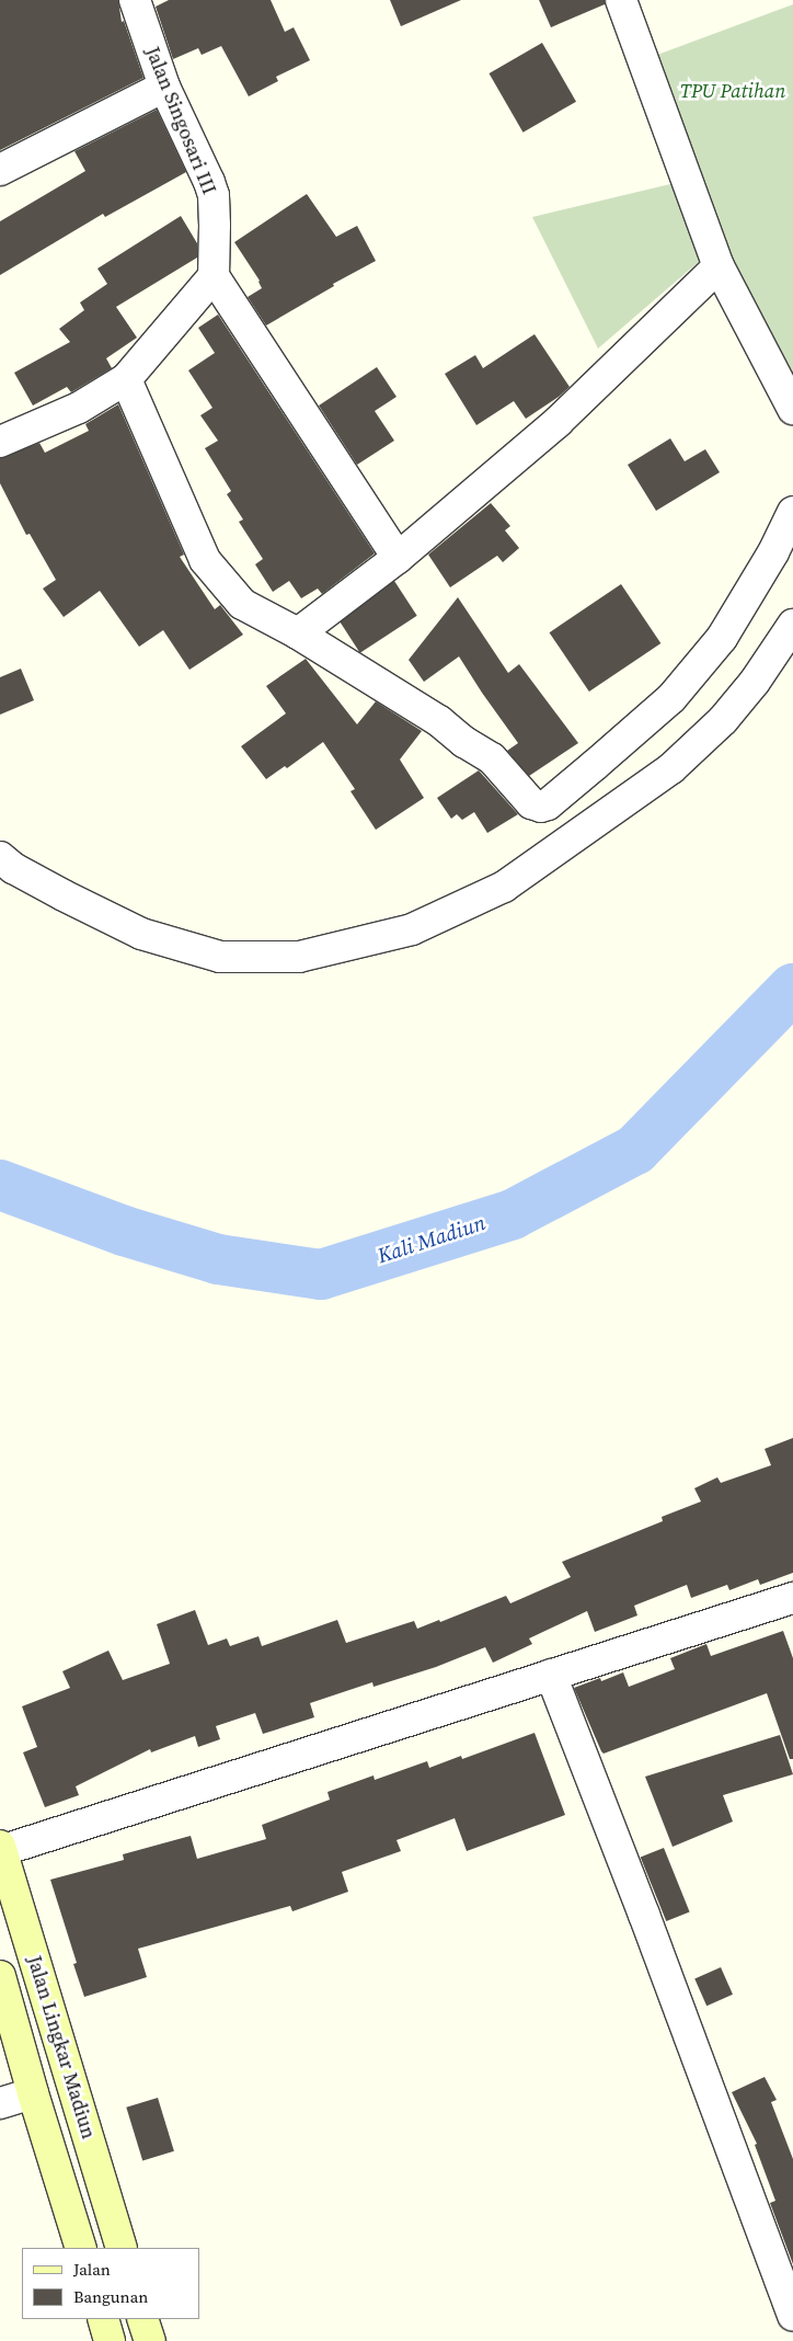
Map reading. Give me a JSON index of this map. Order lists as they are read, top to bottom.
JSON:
{
  "streets": {
    "main road": ["Jalan Lingkar Madiun"],
    "street": ["Jalan Singosari III"]
  },
  "water": ["Kali Madiun"],
  "parks": ["TPU Patihan"],
  "legend": ["Jalan", "Bangunan"]
}
